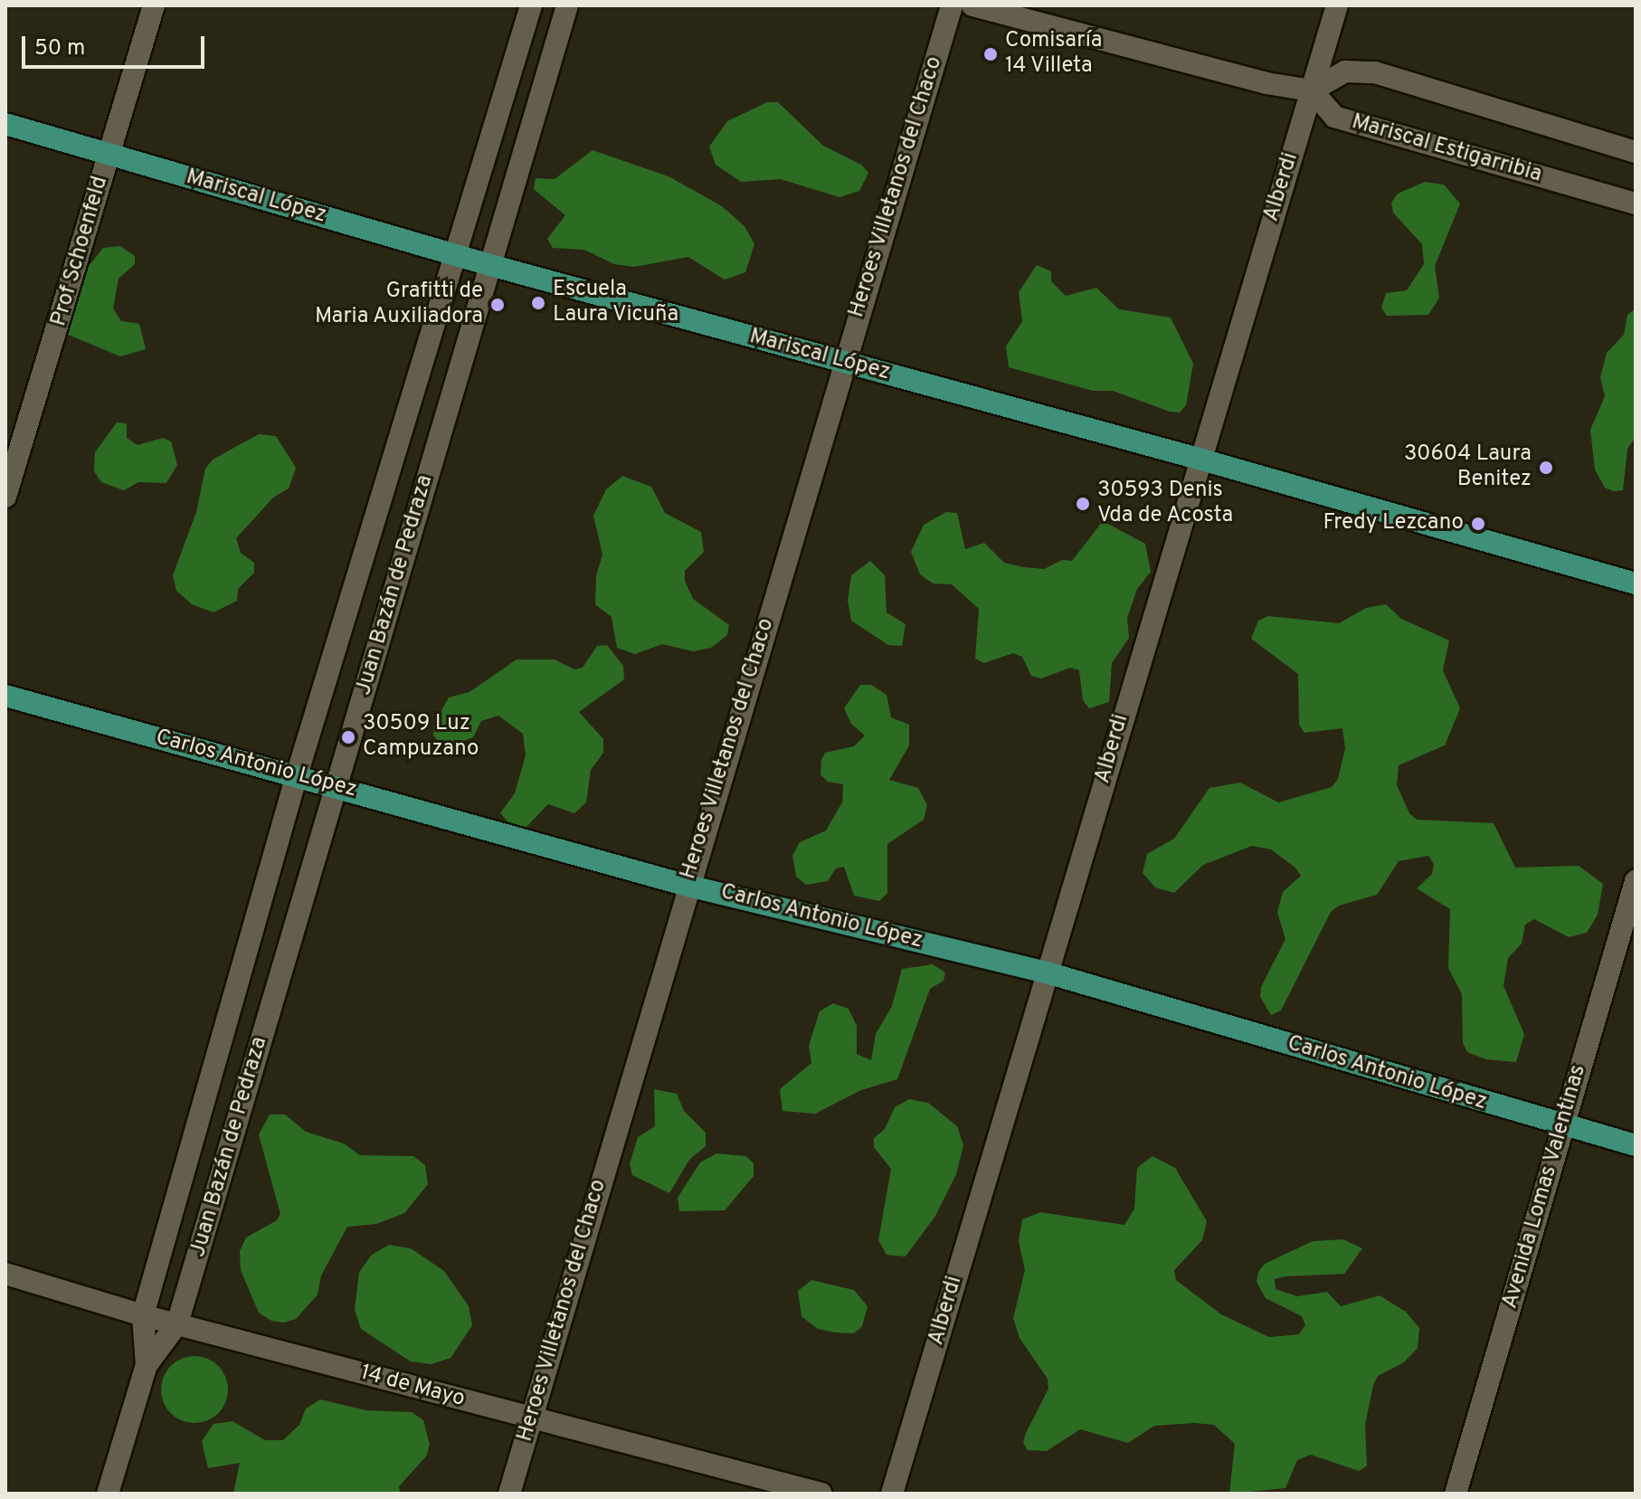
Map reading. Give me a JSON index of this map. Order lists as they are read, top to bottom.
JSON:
{
  "streets": {
    "main road": ["Mariscal López", "Carlos Antonio López"],
    "street": [
      "Mariscal Estigarribia",
      "Heroes Villetanos del Chaco",
      "Alberdi",
      "Prof Schoenfeld",
      "Juan Bazán de Pedraza",
      "Avenida Lomas Valentinas",
      "14 de Mayo"
    ]
  },
  "crossings": [
    ["Mariscal Estigarribia", "Alberdi"],
    ["Heroes Villetanos del Chaco", "Mariscal López"],
    ["Heroes Villetanos del Chaco", "Carlos Antonio López"],
    ["Heroes Villetanos del Chaco", "14 de Mayo"],
    ["Alberdi", "Mariscal López"],
    ["Alberdi", "Carlos Antonio López"],
    ["Mariscal López", "Prof Schoenfeld"],
    ["Mariscal López", "Juan Bazán de Pedraza"],
    ["Juan Bazán de Pedraza", "Carlos Antonio López"],
    ["Juan Bazán de Pedraza", "14 de Mayo"],
    ["Carlos Antonio López", "Avenida Lomas Valentinas"]
  ],
  "places": [
    "Comisaría 14 Villeta",
    "Escuela Laura Vicuña",
    "Grafitti de Maria Auxiliadora",
    "30604 Laura Benitez",
    "30593 Denis Vda de Acosta",
    "Fredy Lezcano",
    "30509 Luz Campuzano"
  ],
  "scale_bar": "50 m"
}
